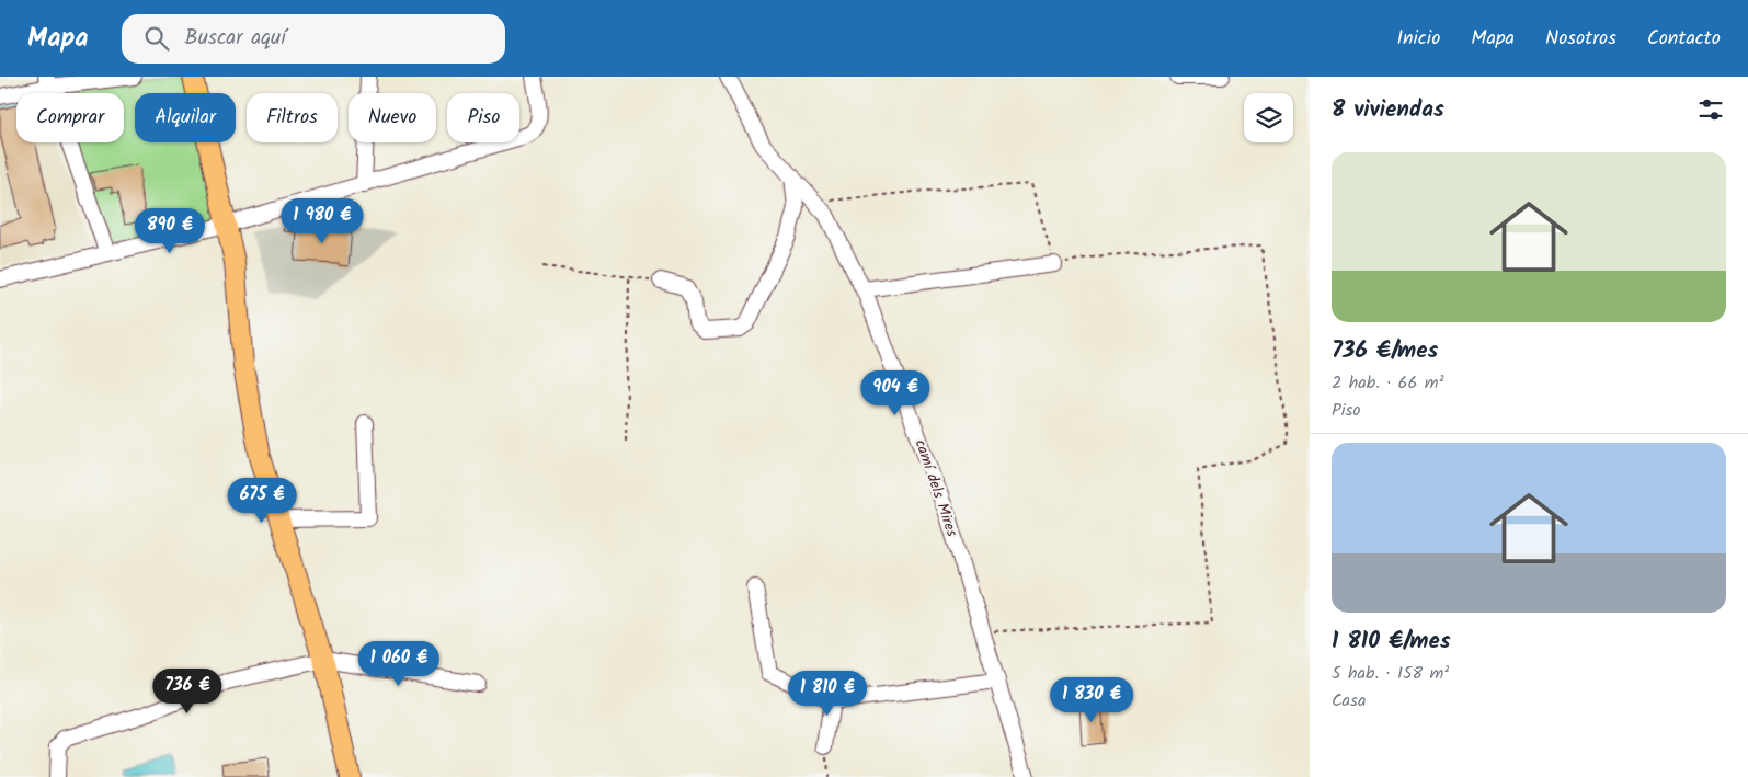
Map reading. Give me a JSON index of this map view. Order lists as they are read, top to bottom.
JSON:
{
  "streets": {
    "street": ["camí dels Mires"]
  },
  "page": {
    "header": "Mapa",
    "search": "Buscar aquí",
    "nav": [
      "Inicio",
      "Mapa",
      "Nosotros",
      "Contacto"
    ],
    "heading": "8 viviendas",
    "chip": [
      "Comprar",
      "Alquilar",
      "Filtros",
      "Nuevo",
      "Piso"
    ],
    "list": [
      {
        "name": "736 €/mes",
        "note": "2 hab. · 66 m² · Piso"
      },
      {
        "name": "1 810 €/mes",
        "note": "5 hab. · 158 m² · Casa"
      }
    ],
    "price": [
      "1 980 €",
      "890 €",
      "904 €",
      "675 €",
      "1 060 €",
      "736 €",
      "1 810 €",
      "1 830 €"
    ]
  }
}
